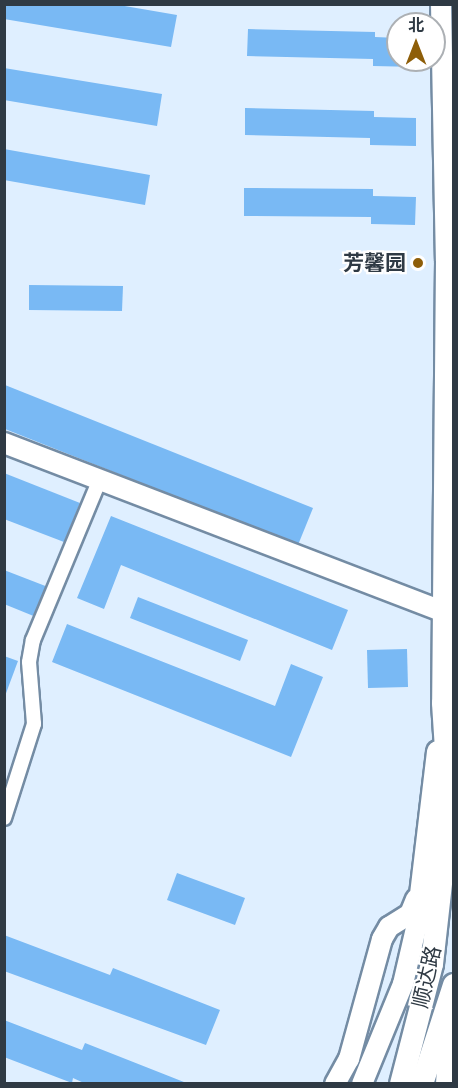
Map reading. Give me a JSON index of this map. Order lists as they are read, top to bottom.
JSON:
{
  "streets": {
    "main road": ["顺达路"]
  },
  "places": ["芳馨园"],
  "north": "top"
}
